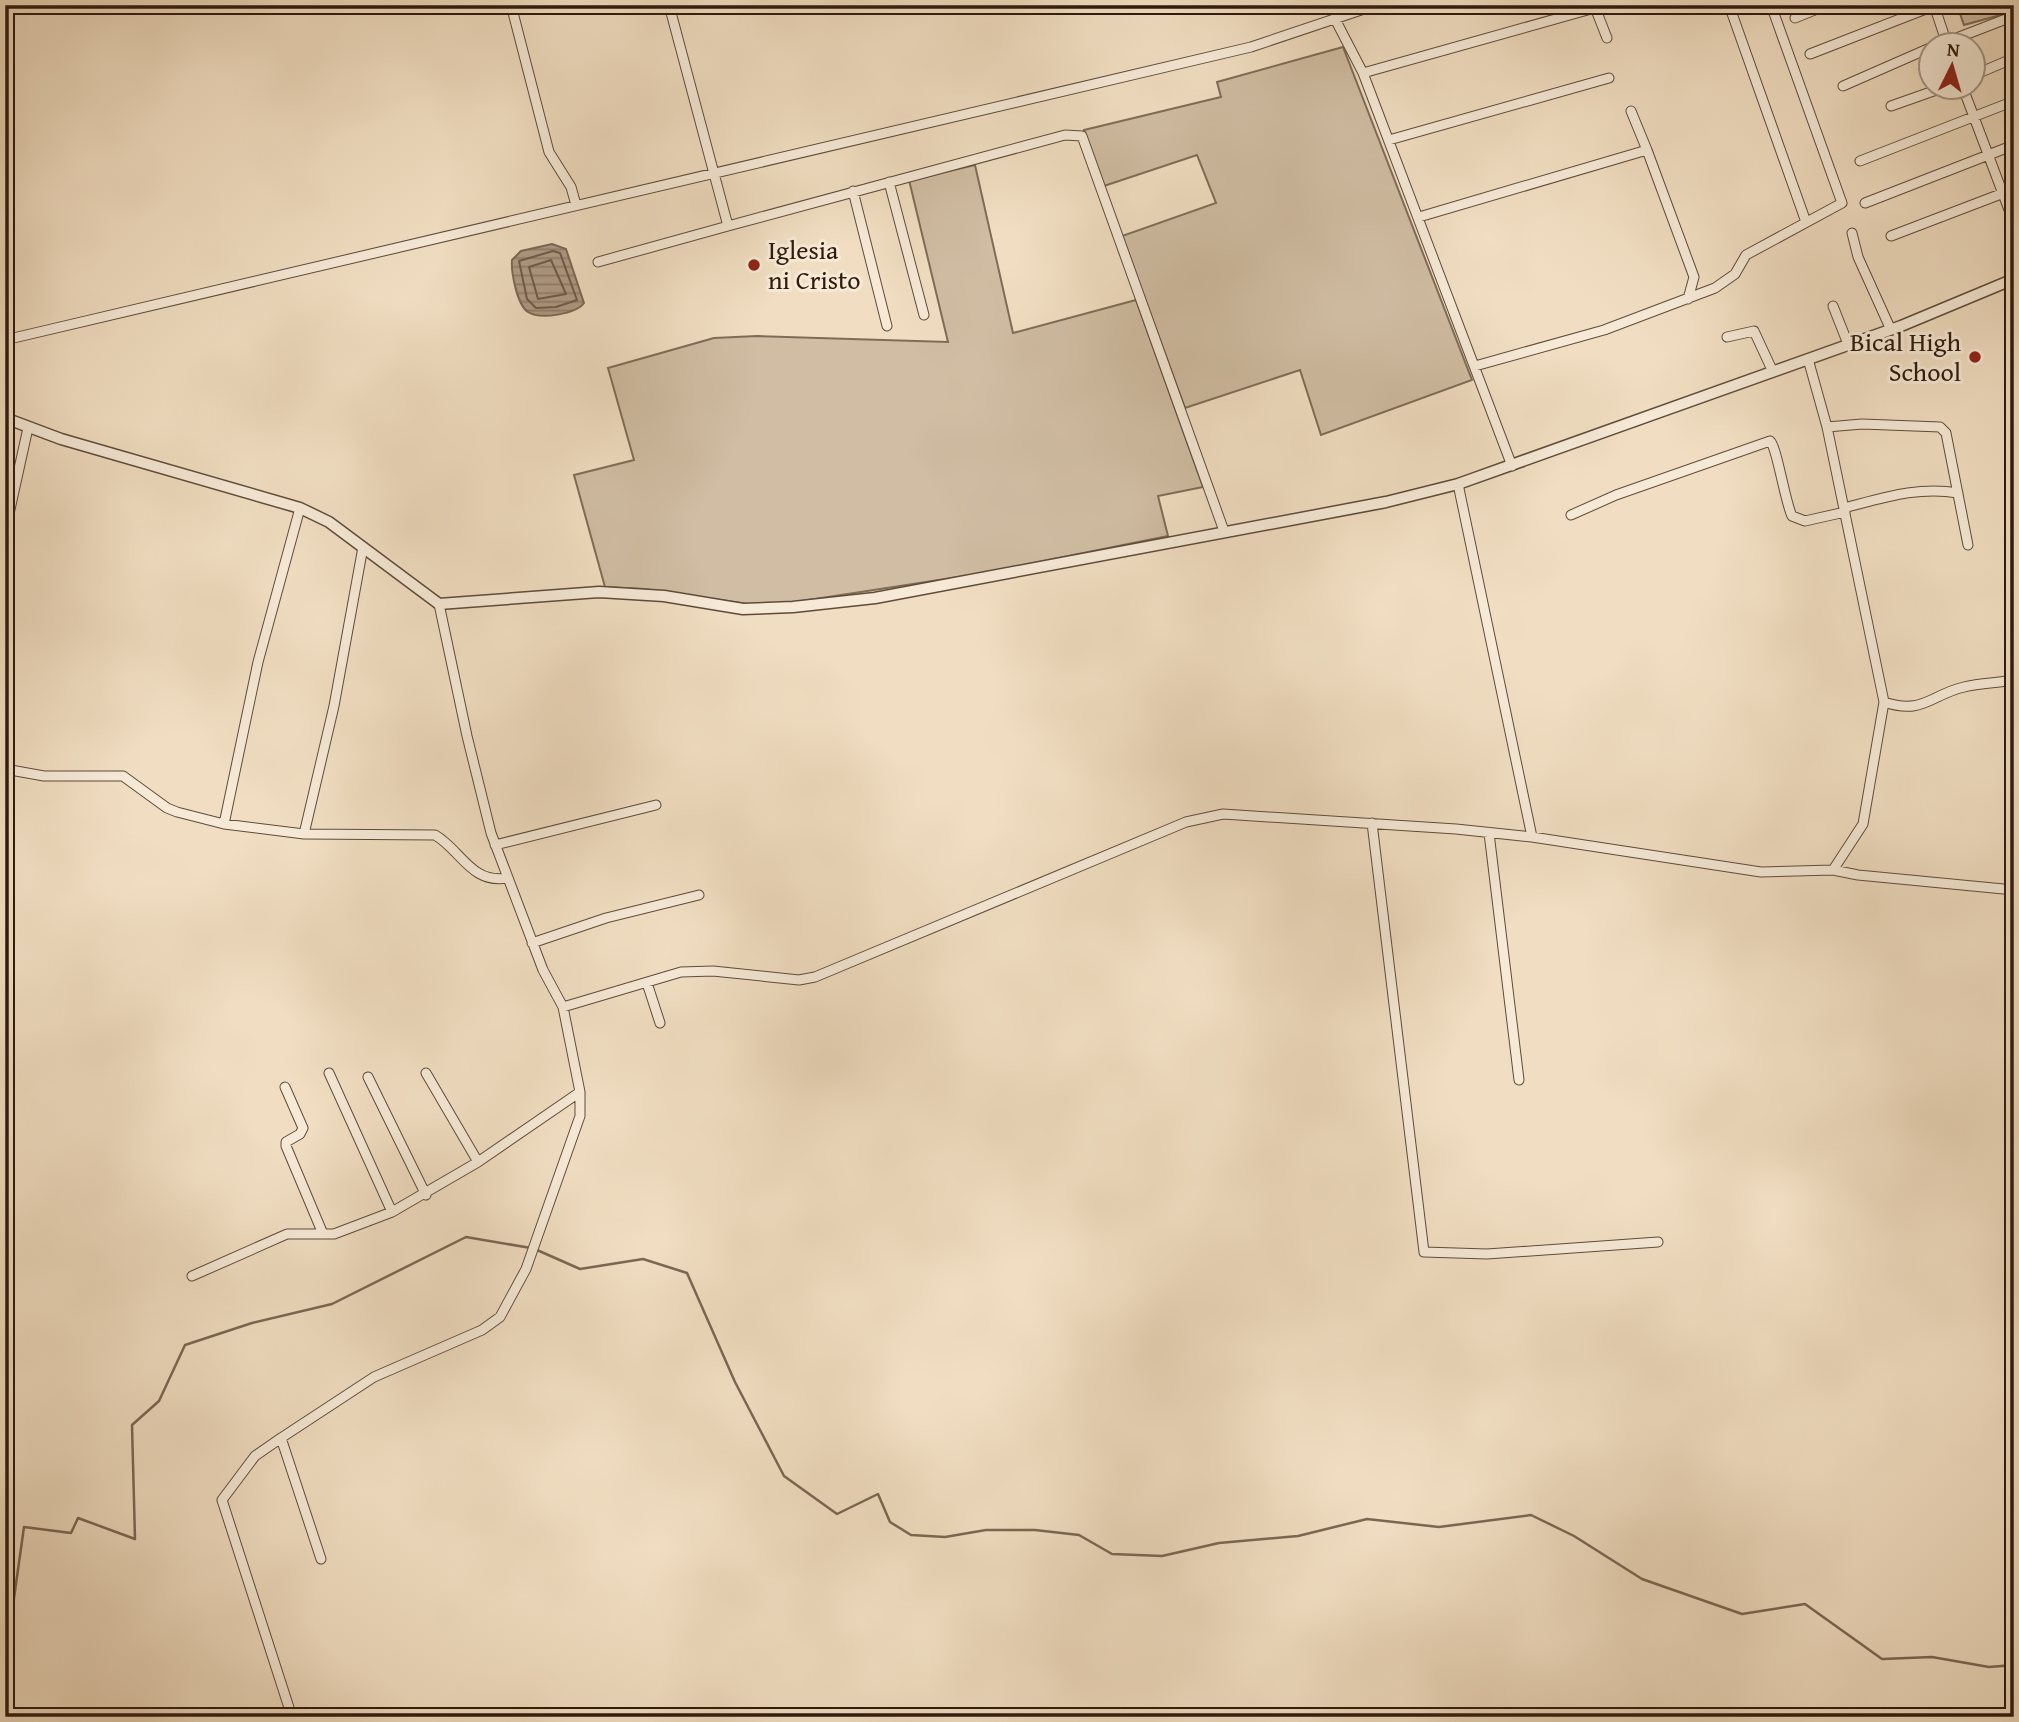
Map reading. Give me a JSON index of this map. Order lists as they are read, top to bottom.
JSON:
{
  "places": ["Iglesia ni Cristo", "Bical High School"],
  "north": "top"
}
